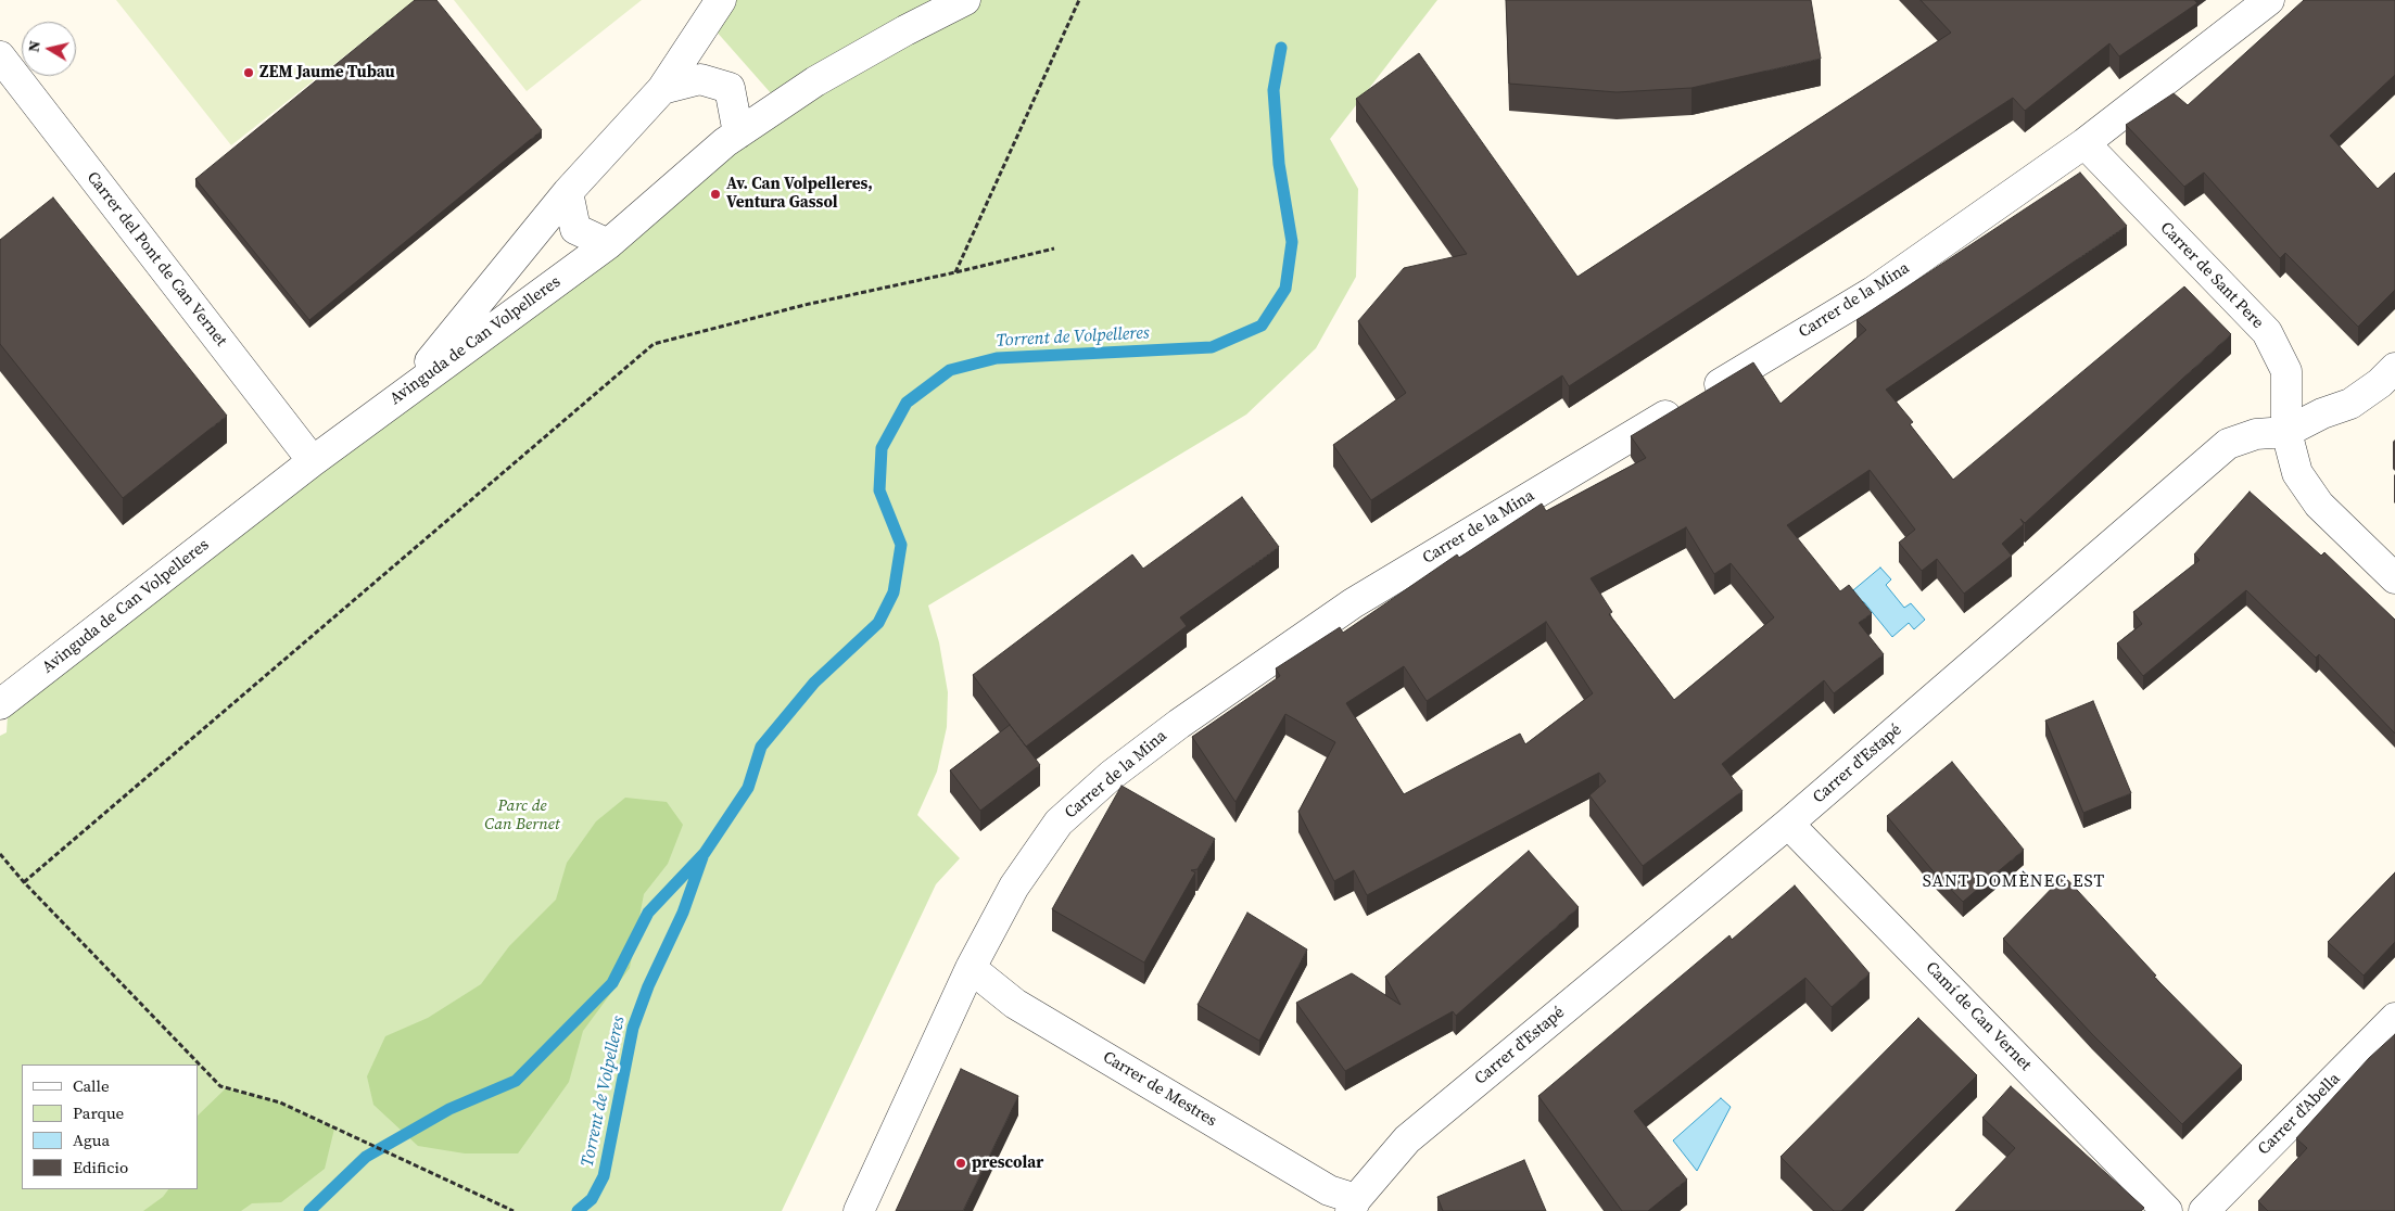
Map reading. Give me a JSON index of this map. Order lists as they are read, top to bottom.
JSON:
{
  "streets": {
    "street": [
      "Carrer del Pont de Can Vernet",
      "Carrer de Sant Pere",
      "Carrer de la Mina",
      "Avinguda de Can Volpelleres",
      "Carrer d'Estapé",
      "Camí de Can Vernet",
      "Carrer de Mestres",
      "Carrer d'Abella"
    ]
  },
  "crossings": [
    ["Carrer del Pont de Can Vernet", "Avinguda de Can Volpelleres"],
    ["Carrer de Sant Pere", "Carrer de la Mina"],
    ["Carrer de Sant Pere", "Carrer d'Estapé"],
    ["Carrer de la Mina", "Carrer de Mestres"],
    ["Carrer d'Estapé", "Camí de Can Vernet"],
    ["Carrer d'Estapé", "Carrer de Mestres"]
  ],
  "districts": ["SANT DOMÈNEC EST"],
  "water": ["Torrent de Volpelleres"],
  "parks": ["Parc de Can Bernet"],
  "places": ["ZEM Jaume Tubau", "Av. Can Volpelleres, Ventura Gassol", "prescolar"],
  "legend": [
    "Calle",
    "Parque",
    "Agua",
    "Edificio"
  ],
  "north": "left"
}
